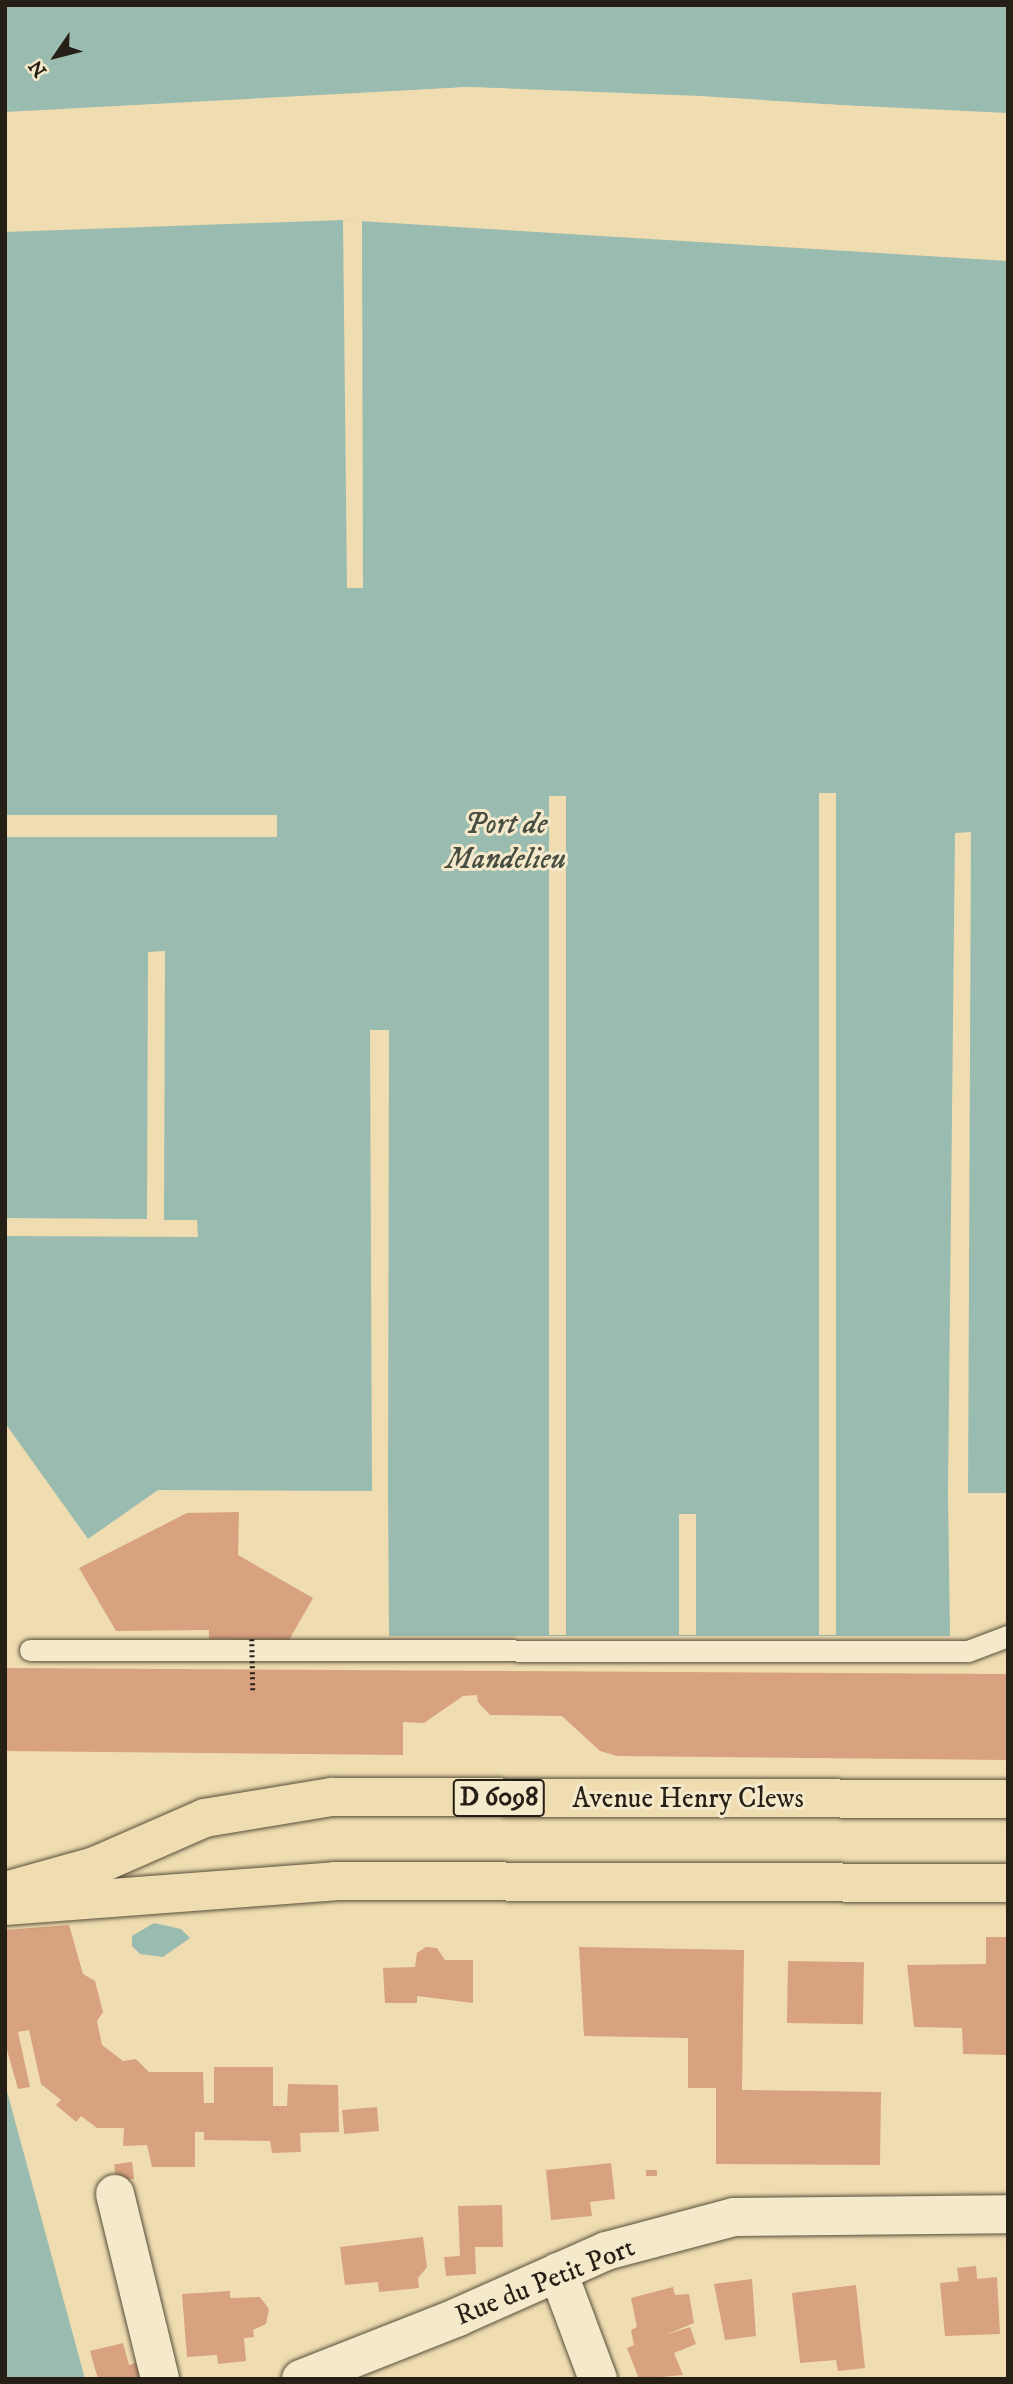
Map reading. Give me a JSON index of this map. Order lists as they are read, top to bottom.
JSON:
{
  "streets": {
    "main road": ["D 6098", "Avenue Henry Clews"],
    "street": ["Rue du Petit Port"]
  },
  "water": ["Port de Mandelieu"],
  "north": "bottom left"
}
